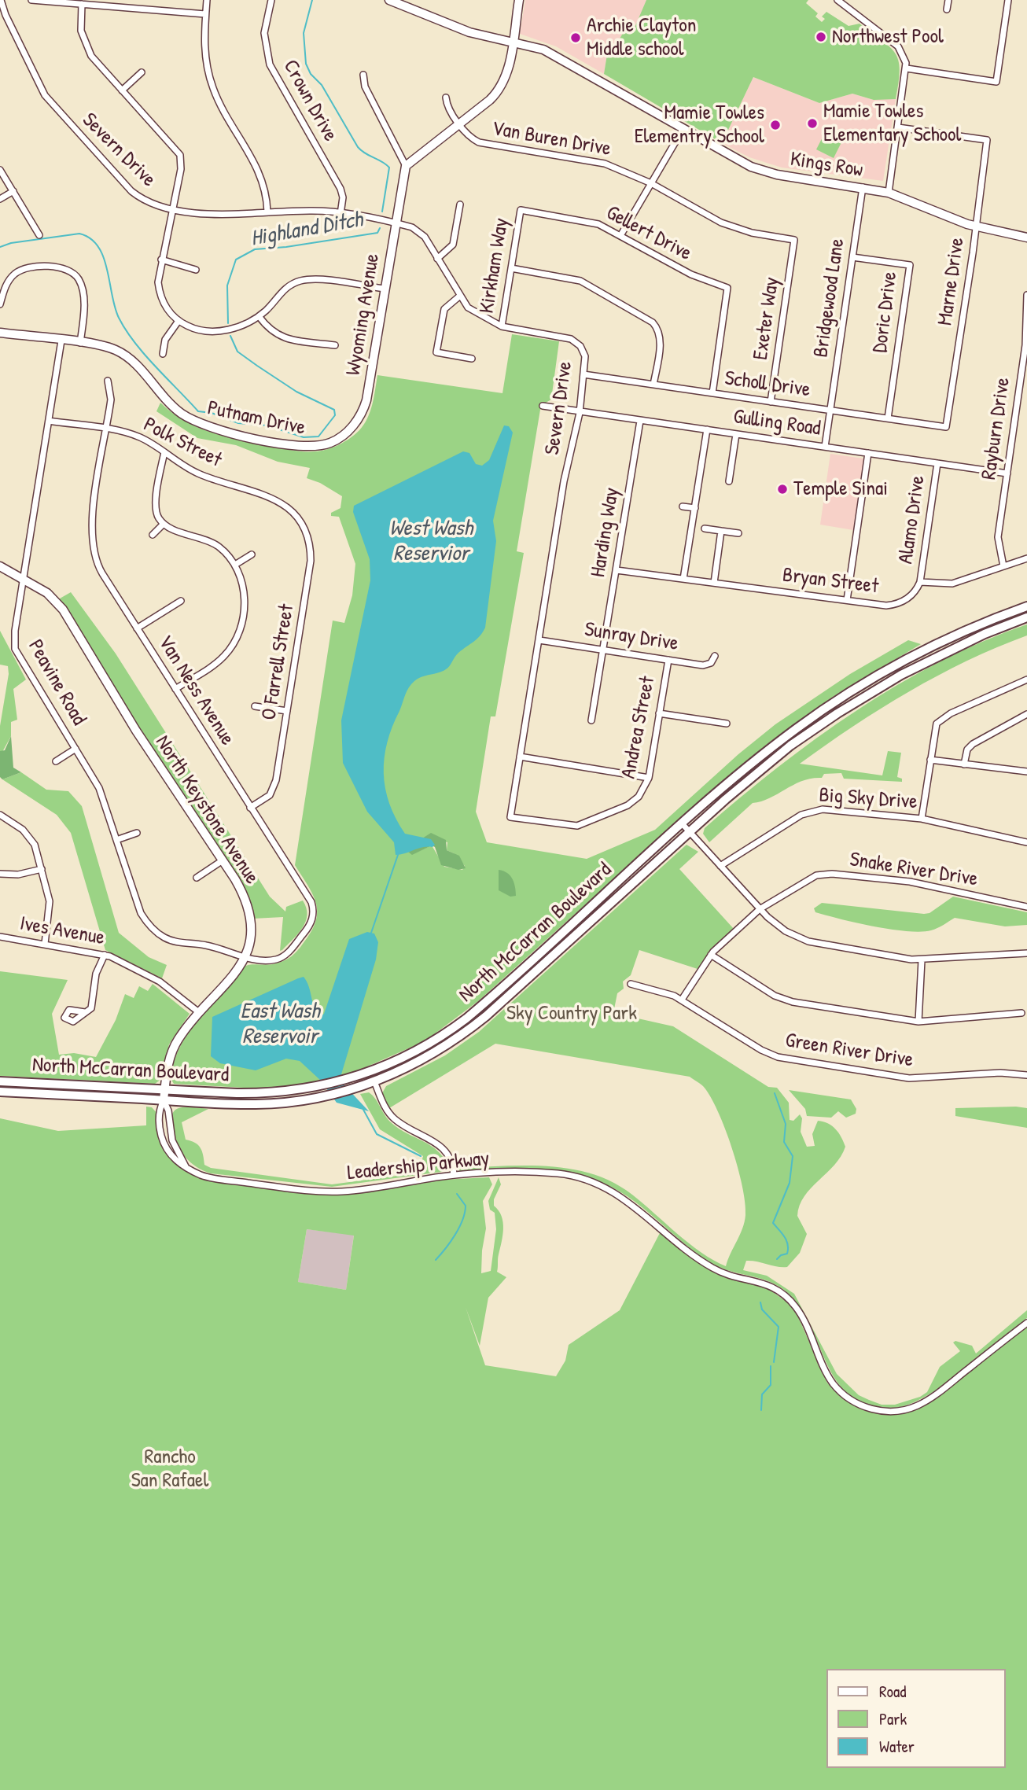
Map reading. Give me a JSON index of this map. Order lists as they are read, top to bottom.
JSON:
{
  "streets": {
    "main road": ["North McCarran Boulevard"],
    "street": [
      "Crown Drive",
      "Van Buren Drive",
      "Severn Drive",
      "Kings Row",
      "Gellert Drive",
      "Kirkham Way",
      "Marne Drive",
      "Bridgewood Lane",
      "Doric Drive",
      "Wyoming Avenue",
      "Exeter Way",
      "Scholl Drive",
      "Putnam Drive",
      "Gulling Road",
      "Rayburn Drive",
      "Polk Street",
      "Alamo Drive",
      "Harding Way",
      "Bryan Street",
      "Sunray Drive",
      "O Farrell Street",
      "Peavine Road",
      "Van Ness Avenue",
      "Andrea Street",
      "Big Sky Drive",
      "North Keystone Avenue",
      "Snake River Drive",
      "Ives Avenue",
      "Green River Drive",
      "Leadership Parkway"
    ]
  },
  "crossings": [
    ["Crown Drive", "Severn Drive"],
    ["Van Buren Drive", "Exeter Way"],
    ["Severn Drive", "Kirkham Way"],
    ["Severn Drive", "Wyoming Avenue"],
    ["Severn Drive", "Scholl Drive"],
    ["Severn Drive", "Gulling Road"],
    ["Severn Drive", "Sunray Drive"],
    ["Severn Drive", "Andrea Street"],
    ["Kings Row", "Marne Drive"],
    ["Kings Row", "Bridgewood Lane"],
    ["Gellert Drive", "Kirkham Way"],
    ["Gellert Drive", "Scholl Drive"],
    ["Marne Drive", "Scholl Drive"],
    ["Bridgewood Lane", "Doric Drive"],
    ["Bridgewood Lane", "Scholl Drive"],
    ["Bridgewood Lane", "Gulling Road"],
    ["Doric Drive", "Scholl Drive"],
    ["Wyoming Avenue", "Putnam Drive"],
    ["Exeter Way", "Scholl Drive"],
    ["Putnam Drive", "Peavine Road"],
    ["Gulling Road", "Rayburn Drive"],
    ["Gulling Road", "Alamo Drive"],
    ["Gulling Road", "Harding Way"],
    ["Polk Street", "O Farrell Street"],
    ["Polk Street", "Peavine Road"],
    ["Polk Street", "Van Ness Avenue"],
    ["Alamo Drive", "Bryan Street"],
    ["Harding Way", "Bryan Street"],
    ["Harding Way", "Sunray Drive"],
    ["Sunray Drive", "Andrea Street"],
    ["O Farrell Street", "Van Ness Avenue"],
    ["Peavine Road", "Van Ness Avenue"],
    ["Peavine Road", "North Keystone Avenue"],
    ["Van Ness Avenue", "North Keystone Avenue"],
    ["North Keystone Avenue", "Ives Avenue"],
    ["North Keystone Avenue", "North McCarran Boulevard"],
    ["North Keystone Avenue", "Leadership Parkway"],
    ["Snake River Drive", "Green River Drive"],
    ["North McCarran Boulevard", "Leadership Parkway"]
  ],
  "water": ["Highland Ditch", "West Wash Reservior", "East Wash Reservoir"],
  "parks": ["Sky Country Park", "Rancho San Rafael"],
  "places": [
    "Northwest Pool",
    "Archie Clayton Middle school",
    "Mamie Towles Elementary School",
    "Mamie Towles Elementry School",
    "Temple Sinai"
  ],
  "legend": ["Road", "Park", "Water"]
}
